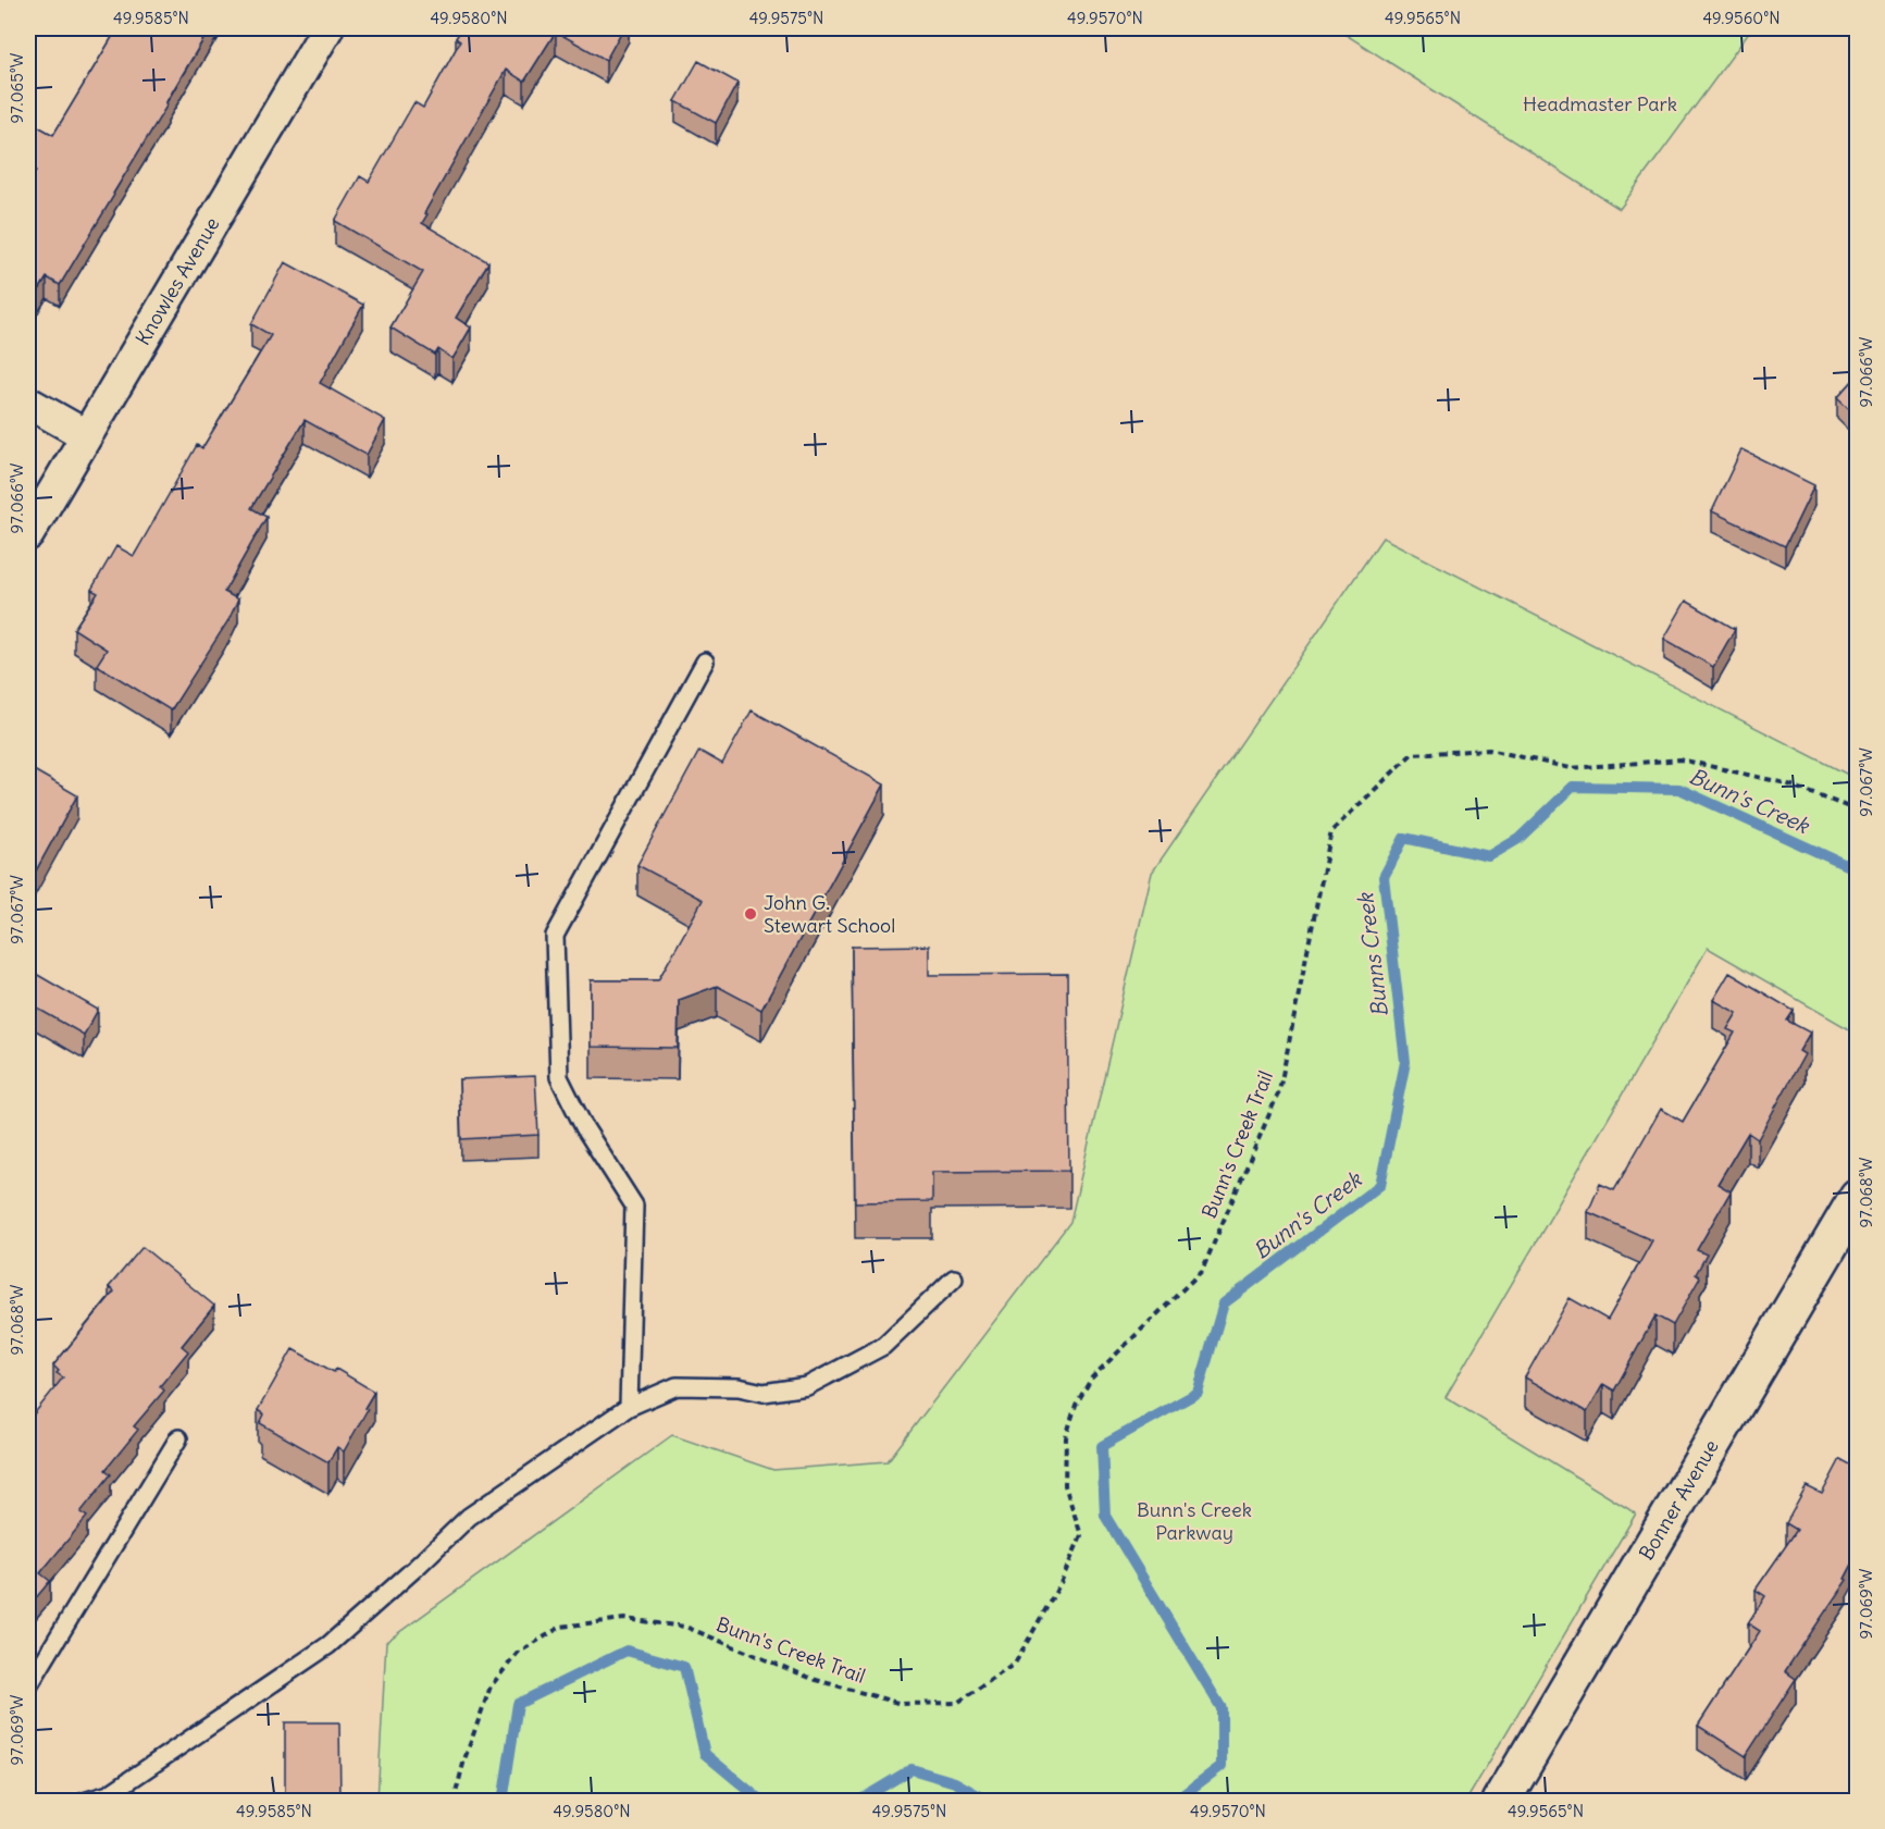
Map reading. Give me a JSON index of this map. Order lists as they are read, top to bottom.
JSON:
{
  "streets": {
    "street": ["Knowles Avenue", "Bonner Avenue"],
    "path": ["Bunn's Creek Trail"]
  },
  "water": ["Bunn's Creek", "Bunns Creek"],
  "parks": ["Headmaster Park", "Bunn's Creek Parkway"],
  "places": ["John G. Stewart School"],
  "coordinates": [
    "49.9585°N",
    "49.9580°N",
    "49.9575°N",
    "49.9570°N",
    "49.9565°N",
    "49.9560°N",
    "97.065°W",
    "97.066°W",
    "97.067°W",
    "97.068°W",
    "97.069°W"
  ]
}
